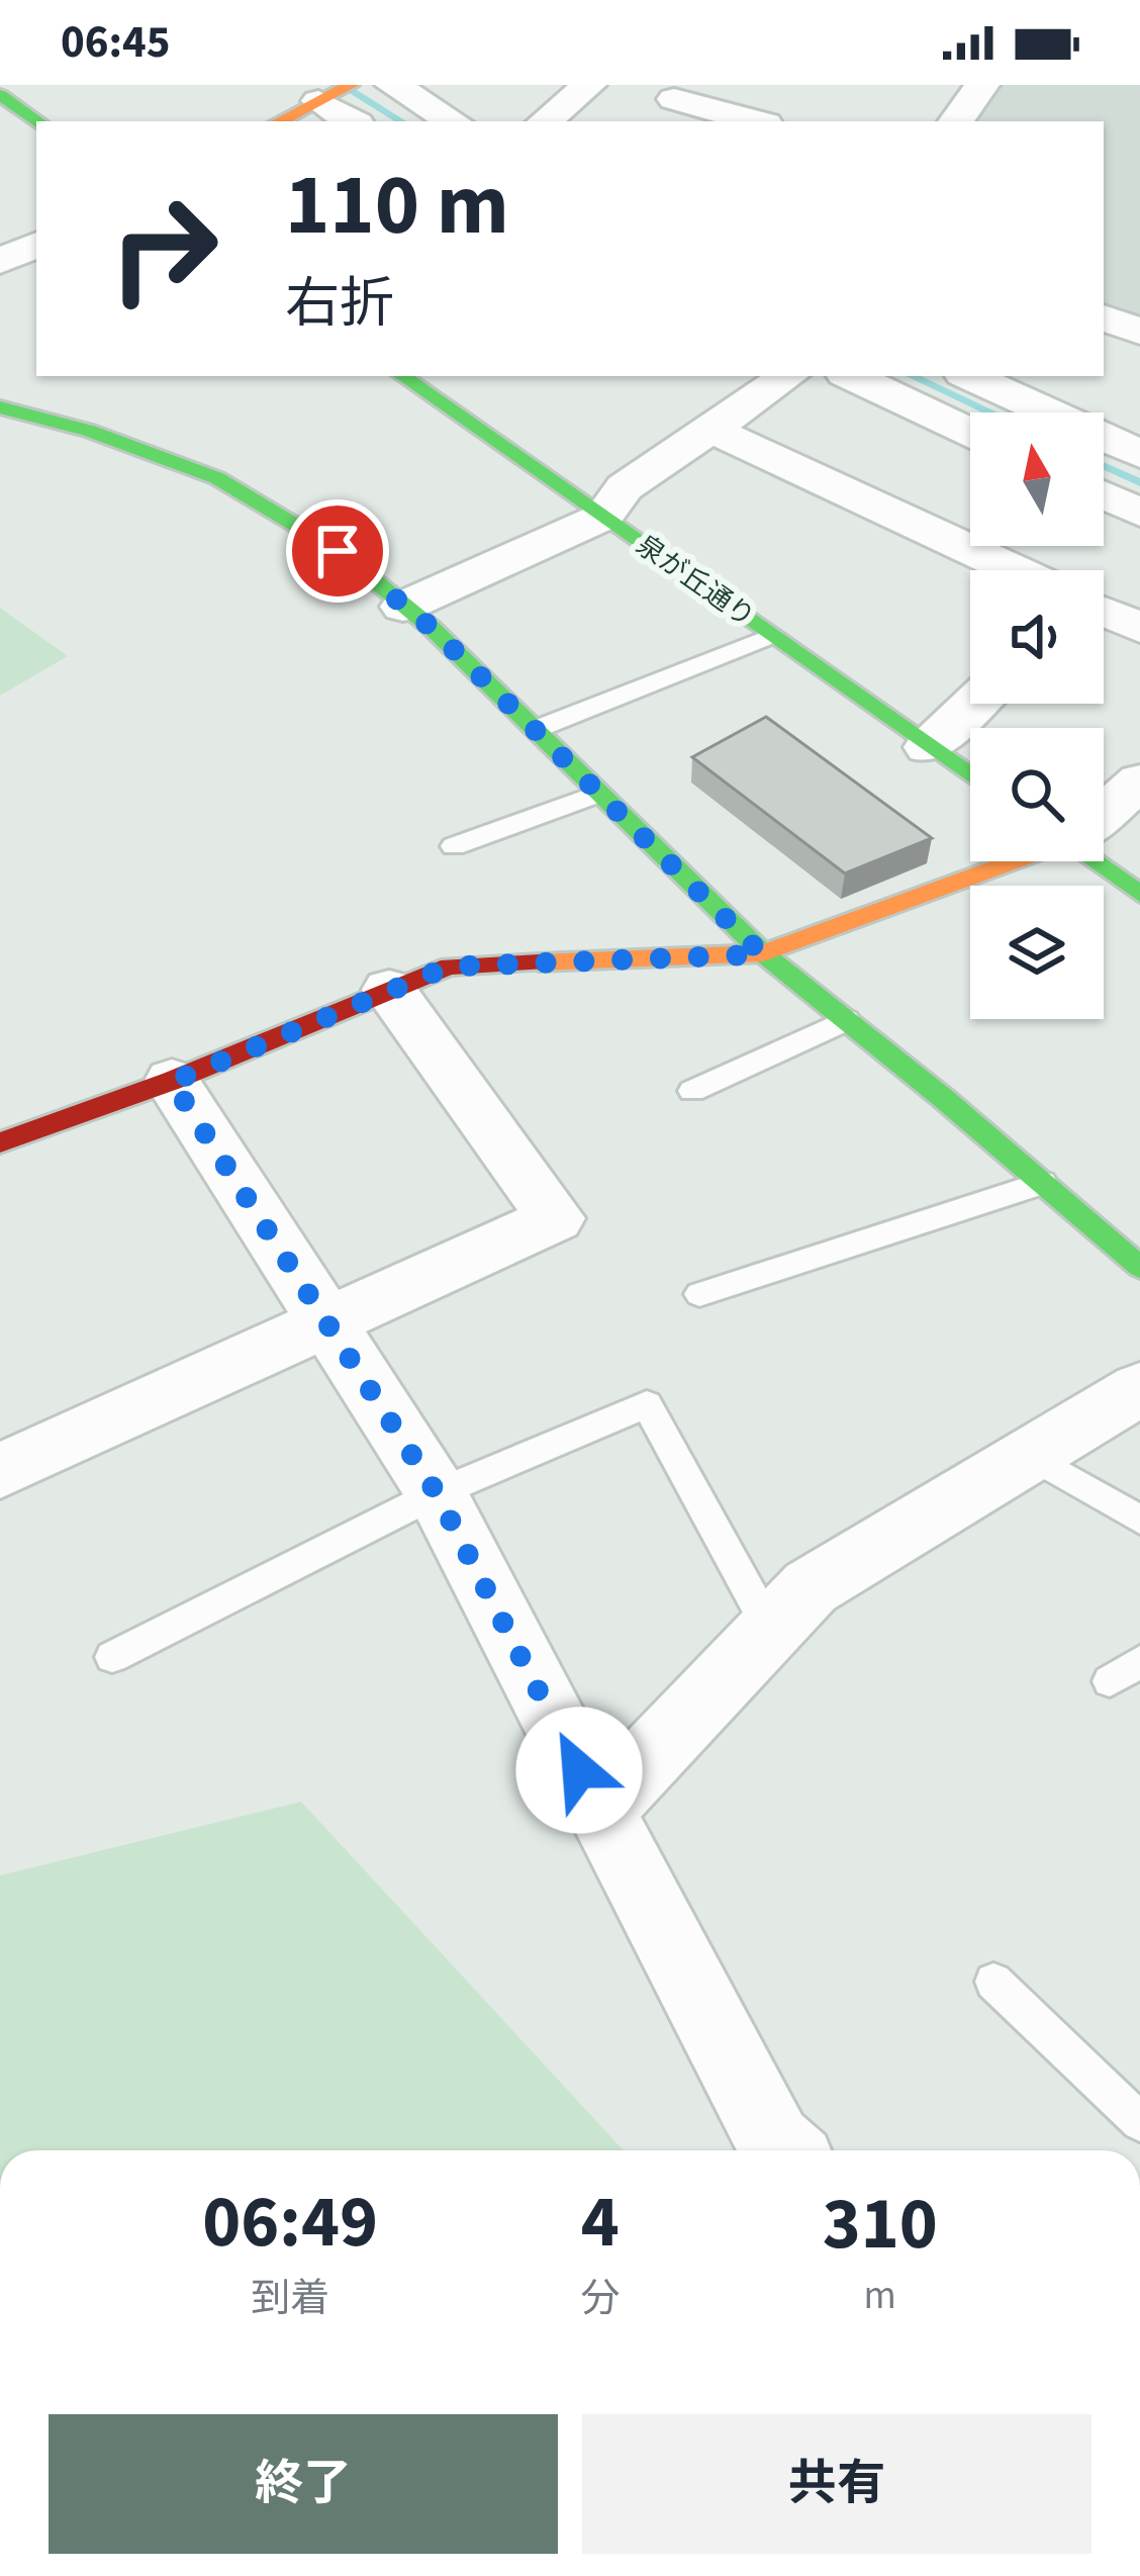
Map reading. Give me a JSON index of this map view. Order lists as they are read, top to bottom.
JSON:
{
  "streets": {
    "street": ["泉が丘通り"]
  },
  "north": "top",
  "page": {
    "status": "06:45",
    "turn": ["110 m", "右折"],
    "eta": [
      "06:49",
      "到着",
      "4",
      "分",
      "310",
      "m"
    ],
    "buttons": ["終了", "共有"]
  }
}
